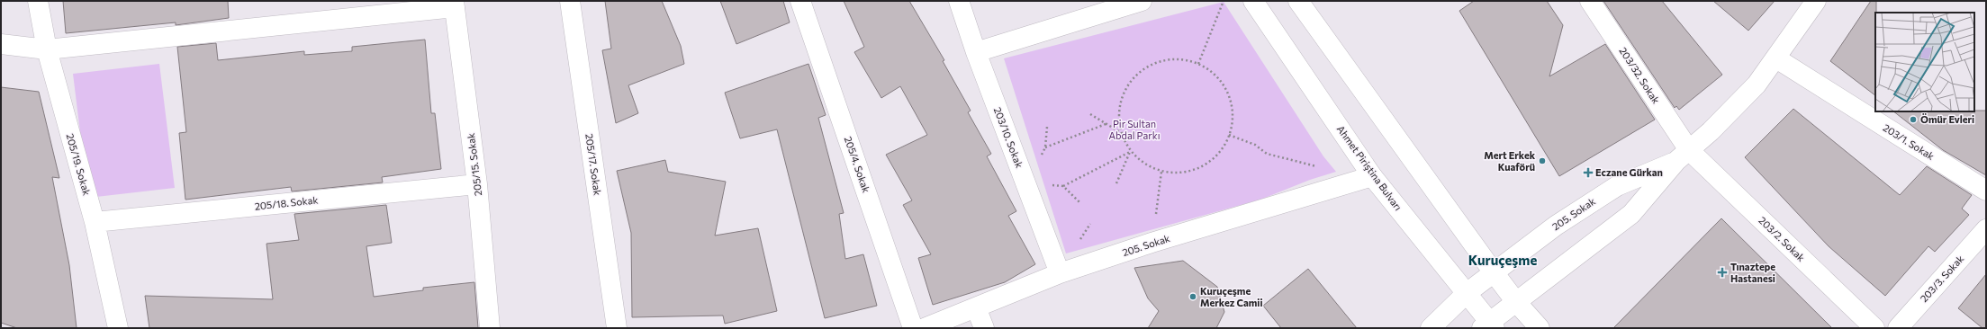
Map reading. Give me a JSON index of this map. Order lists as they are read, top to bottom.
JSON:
{
  "streets": {
    "street": [
      "203/32. Sokak",
      "203/10. Sokak",
      "203/1. Sokak",
      "205/19. Sokak",
      "205/15. Sokak",
      "205/17. Sokak",
      "205/4. Sokak",
      "Ahmet Piriştina Bulvarı",
      "205/18. Sokak",
      "205. Sokak",
      "203/2. Sokak",
      "203/3. Sokak"
    ]
  },
  "crossings": [
    ["203/32. Sokak", "205. Sokak"],
    ["203/32. Sokak", "203/2. Sokak"],
    ["203/10. Sokak", "205. Sokak"],
    ["203/1. Sokak", "205. Sokak"],
    ["205/19. Sokak", "205/18. Sokak"],
    ["205/15. Sokak", "205/18. Sokak"],
    ["Ahmet Piriştina Bulvarı", "205. Sokak"],
    ["205. Sokak", "203/2. Sokak"]
  ],
  "districts": ["Kuruçeşme"],
  "parks": ["Pir Sultan Abdal Parkı"],
  "places": {
    "other": ["Ömür Evleri", "Mert Erkek Kuaförü", "Kuruçeşme Merkez Camii"],
    "health": ["Eczane Gürkan", "Tınaztepe Hastanesi"]
  }
}
